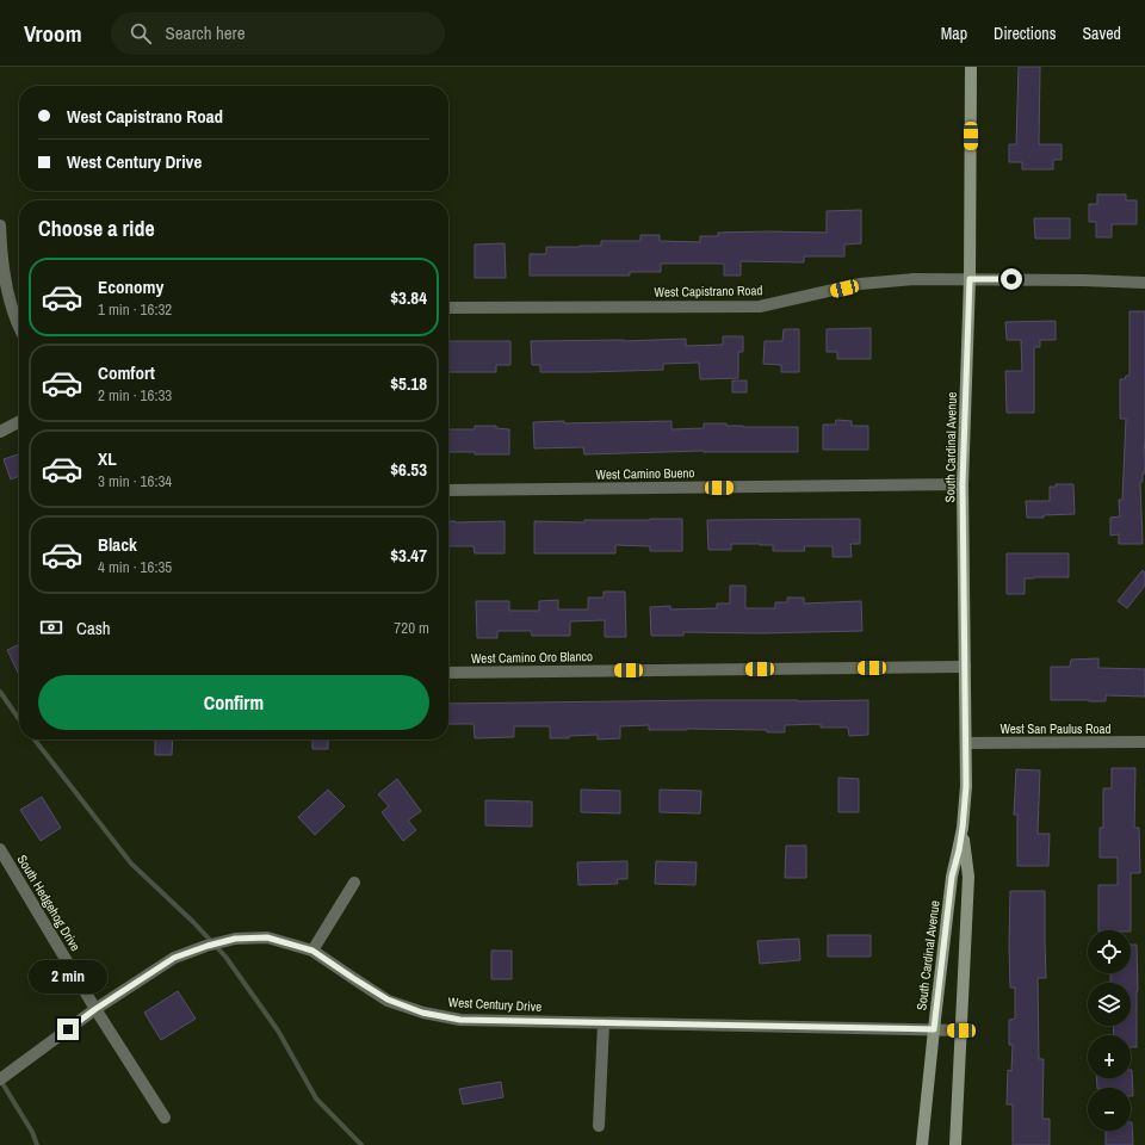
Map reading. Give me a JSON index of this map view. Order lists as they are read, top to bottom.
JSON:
{
  "streets": {
    "main road": ["South Cardinal Avenue"],
    "street": [
      "West Capistrano Road",
      "West Camino Bueno",
      "West Camino Oro Blanco",
      "West San Paulus Road",
      "South Hedgehog Drive",
      "West Century Drive"
    ]
  },
  "crossings": [
    ["West Capistrano Road", "South Cardinal Avenue"],
    ["South Cardinal Avenue", "West Camino Bueno"],
    ["South Cardinal Avenue", "West Camino Oro Blanco"],
    ["South Cardinal Avenue", "West San Paulus Road"],
    ["South Cardinal Avenue", "West Century Drive"],
    ["South Hedgehog Drive", "West Century Drive"]
  ],
  "page": {
    "header": "Vroom",
    "search": "Search here",
    "nav": ["Map", "Directions", "Saved"],
    "banner": ["West Capistrano Road", "West Century Drive"],
    "heading": "Choose a ride",
    "list": [
      {
        "name": "Economy",
        "note": "1 min · 16:32",
        "value": "$3.84"
      },
      {
        "name": "Comfort",
        "note": "2 min · 16:33",
        "value": "$5.18"
      },
      {
        "name": "XL",
        "note": "3 min · 16:34",
        "value": "$6.53"
      },
      {
        "name": "Black",
        "note": "4 min · 16:35",
        "value": "$3.47"
      }
    ],
    "pay": ["Cash", "720 m"],
    "buttons": "Confirm",
    "map_buttons": ["+", "−"],
    "bubble": "2 min"
  }
}
